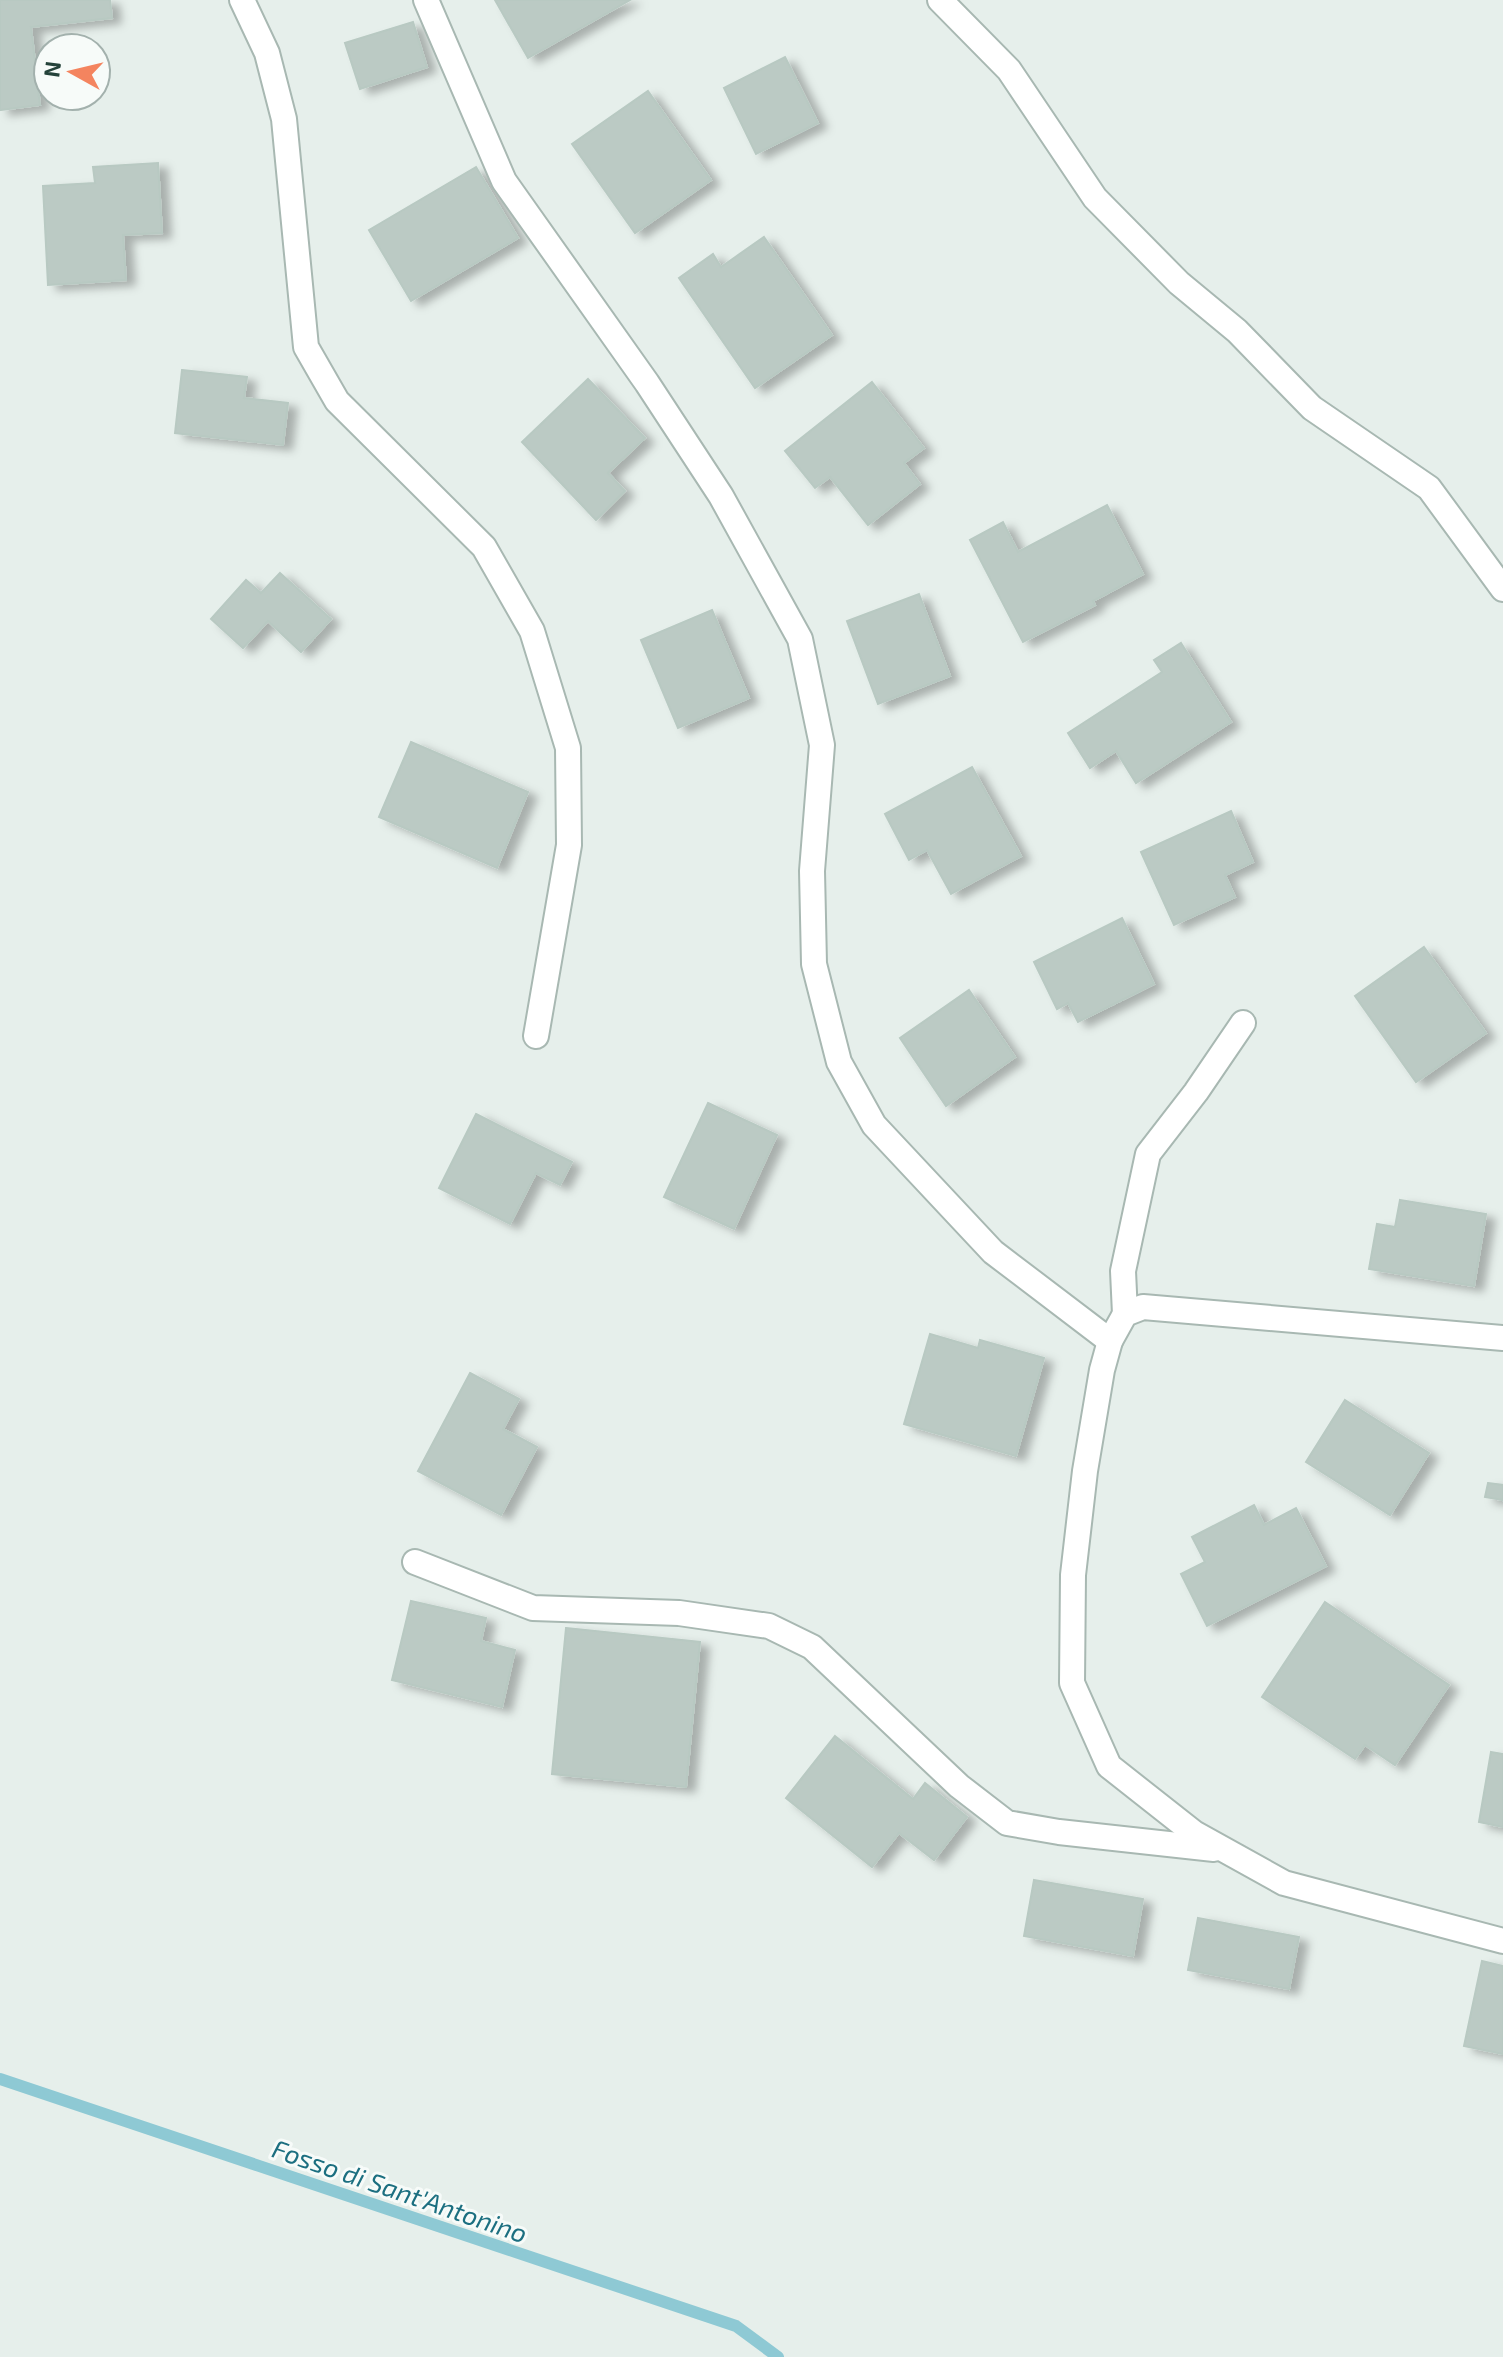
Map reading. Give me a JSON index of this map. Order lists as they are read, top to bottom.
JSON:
{
  "water": ["Fosso di Sant'Antonino"],
  "north": "left"
}
